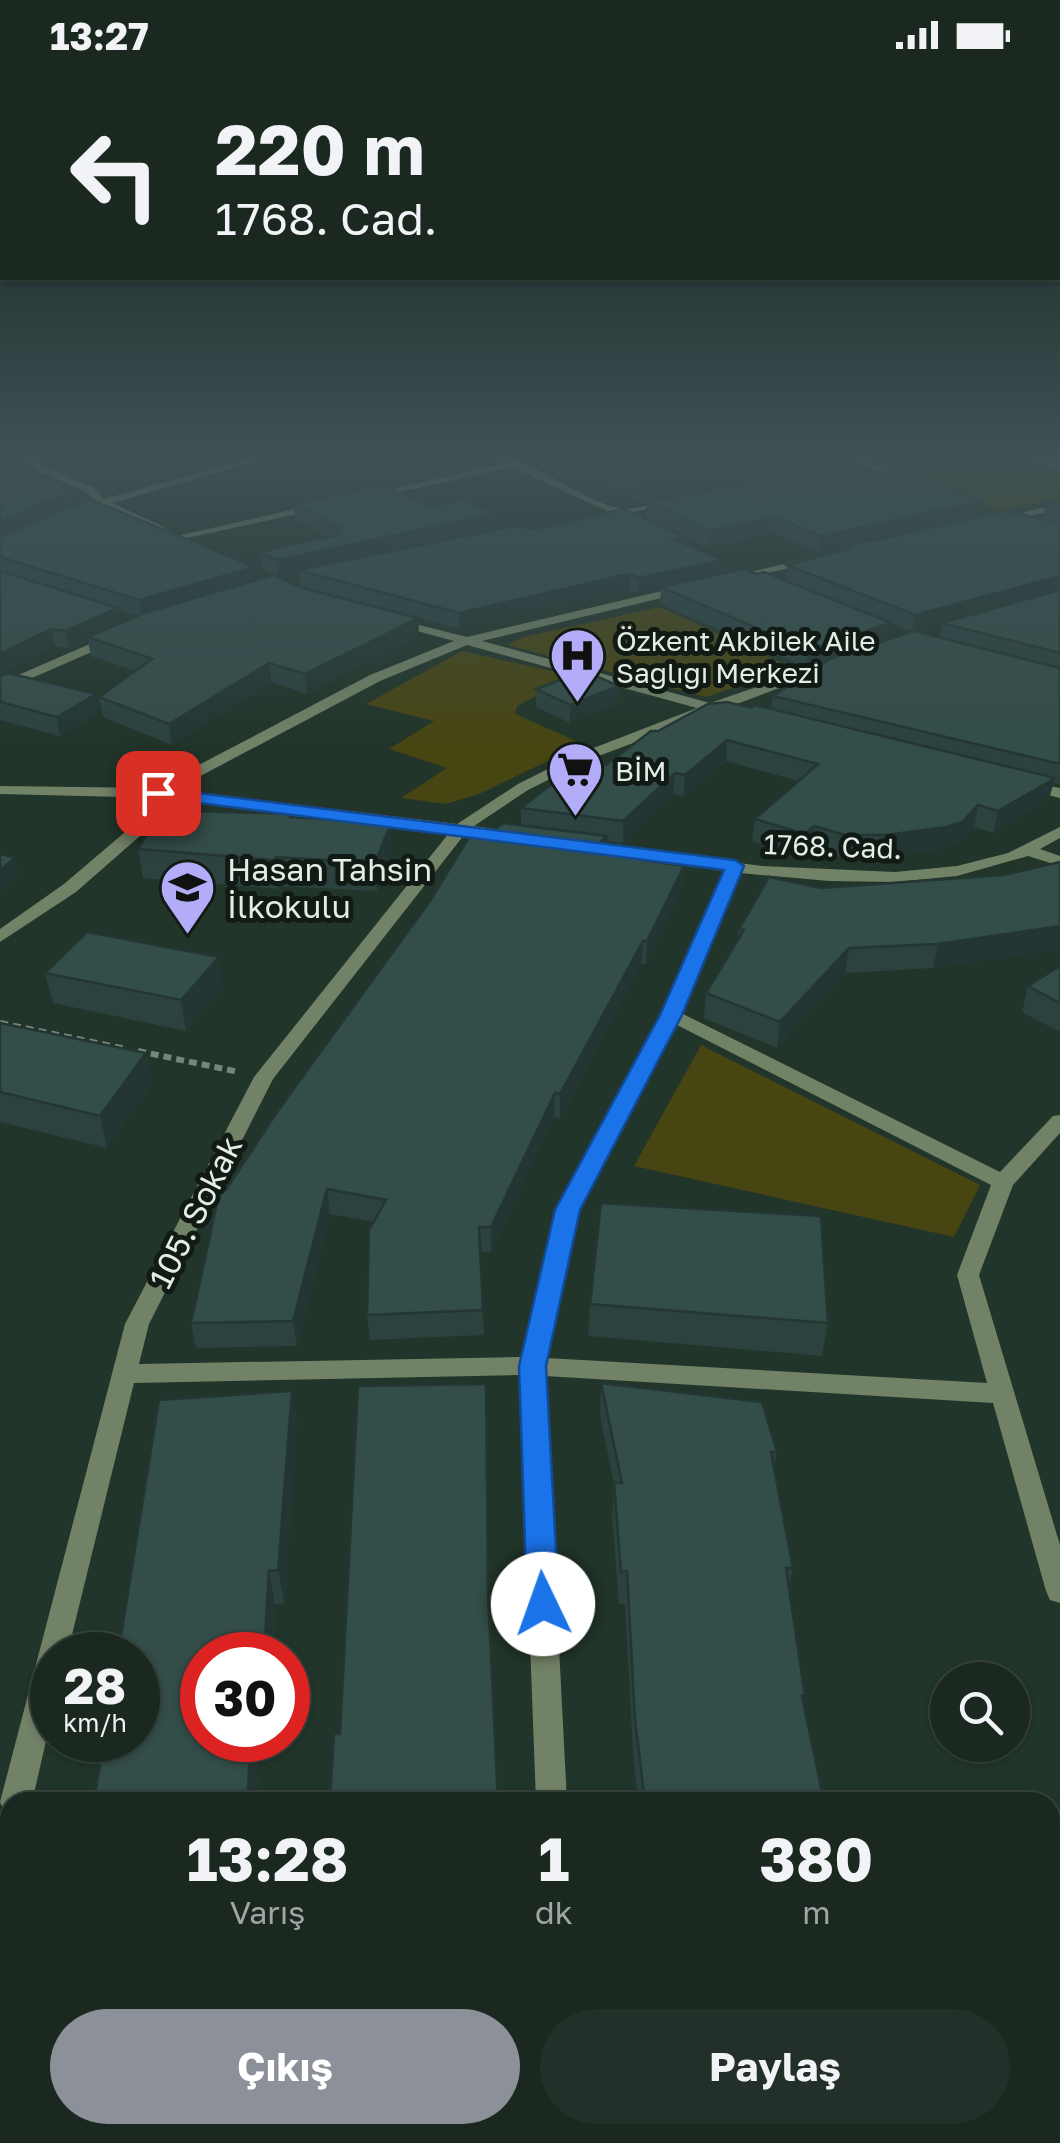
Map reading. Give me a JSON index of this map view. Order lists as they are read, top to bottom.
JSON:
{
  "streets": {
    "street": ["1768. Cad.", "105. Sokak"]
  },
  "places": {
    "hospital": ["Özkent Akbilek Aile Sağlığı Merkezi"],
    "supermarket": ["BİM"],
    "school or university": ["Hasan Tahsin İlkokulu"]
  },
  "page": {
    "status": "13:27",
    "turn": ["220 m", "1768. Cad."],
    "speed": "28 km/h",
    "limit": "30",
    "eta": [
      "13:28",
      "Varış",
      "1",
      "dk",
      "380",
      "m"
    ],
    "buttons": ["Çıkış", "Paylaş"]
  }
}
